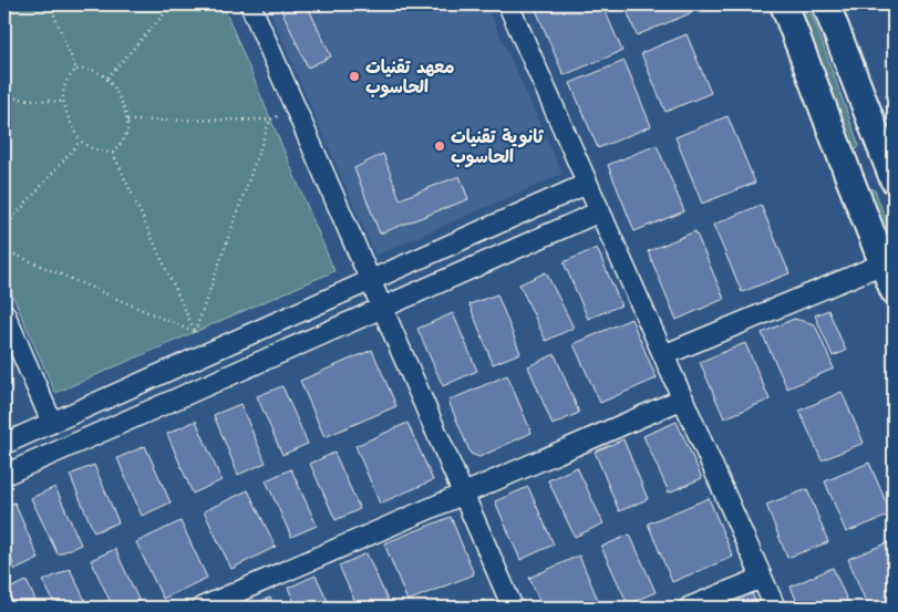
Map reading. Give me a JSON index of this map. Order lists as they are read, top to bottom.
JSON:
{
  "places": ["معهد تقنيات الحاسوب", "ثانوية تقنيات الحاسوب"]
}
